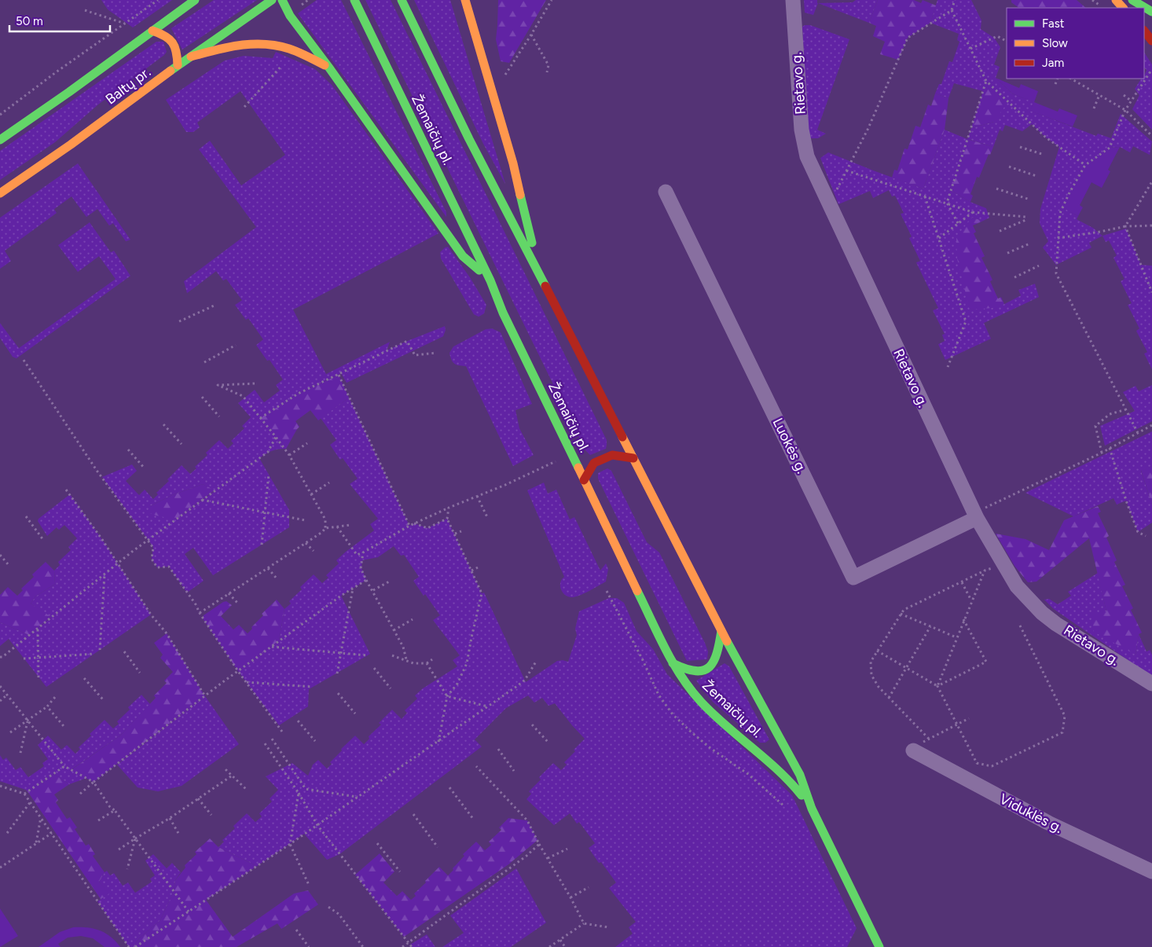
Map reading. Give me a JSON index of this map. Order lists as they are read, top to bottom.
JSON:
{
  "streets": {
    "main road": ["Baltų pr.", "Žemaičių pl."],
    "street": ["Rietavo g.", "Luokės g.", "Viduklės g."]
  },
  "crossings": [
    ["Rietavo g.", "Luokės g."]
  ],
  "legend": ["Fast", "Slow", "Jam"],
  "scale_bar": "50 m"
}
